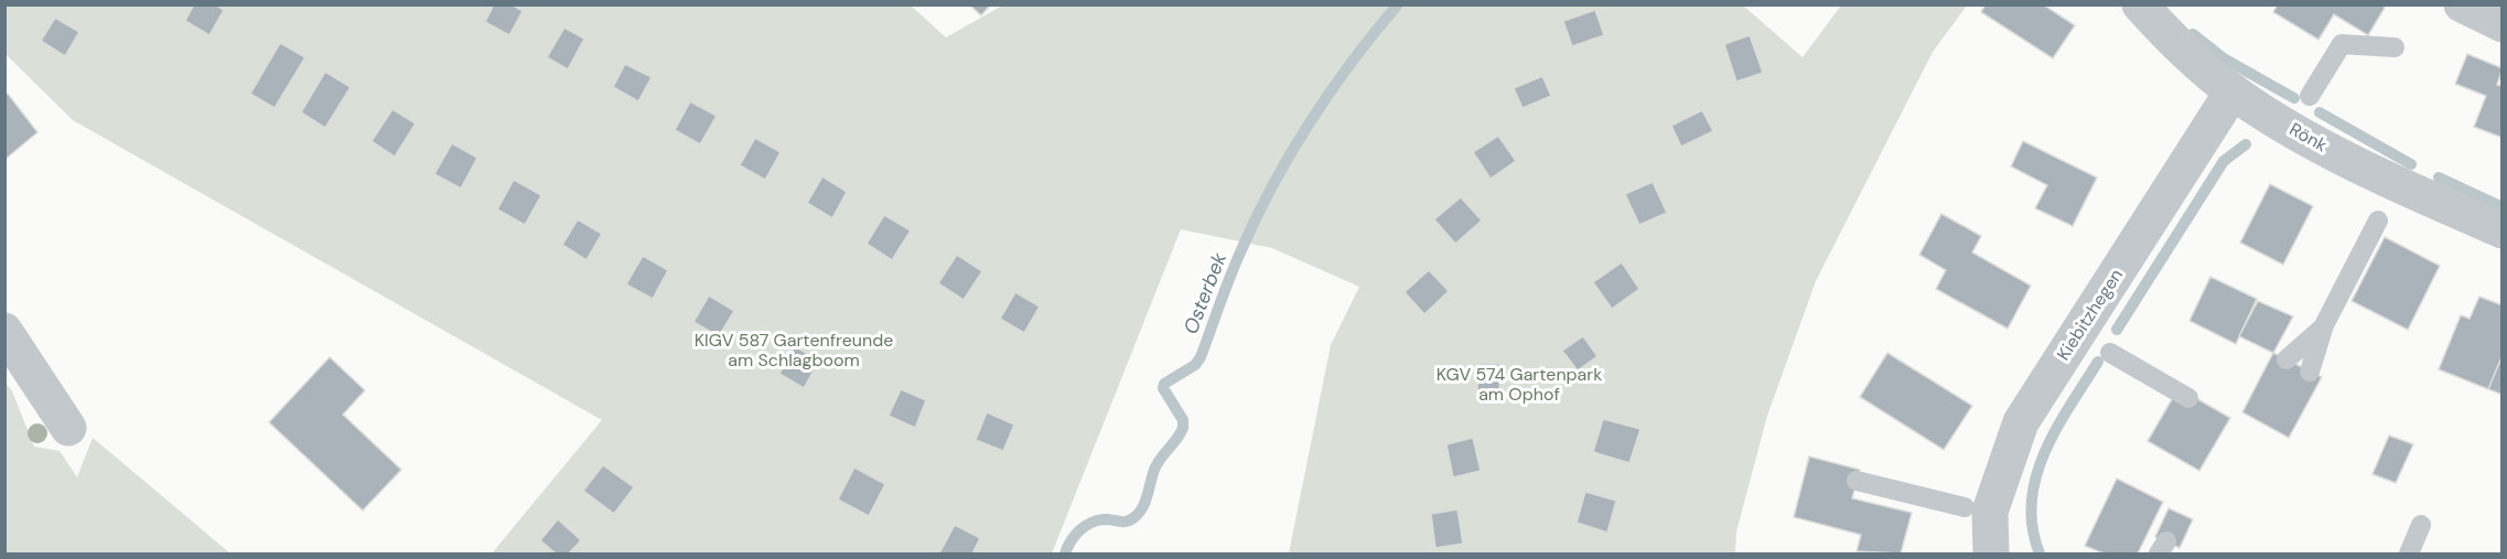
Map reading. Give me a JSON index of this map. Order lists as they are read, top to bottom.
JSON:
{
  "streets": {
    "street": ["Rönk", "Kiebitzhegen"]
  },
  "crossings": [
    ["Rönk", "Kiebitzhegen"]
  ],
  "water": ["Osterbek"],
  "parks": ["KlGV 587 Gartenfreunde am Schlagboom", "KGV 574 Gartenpark am Ophof"]
}
